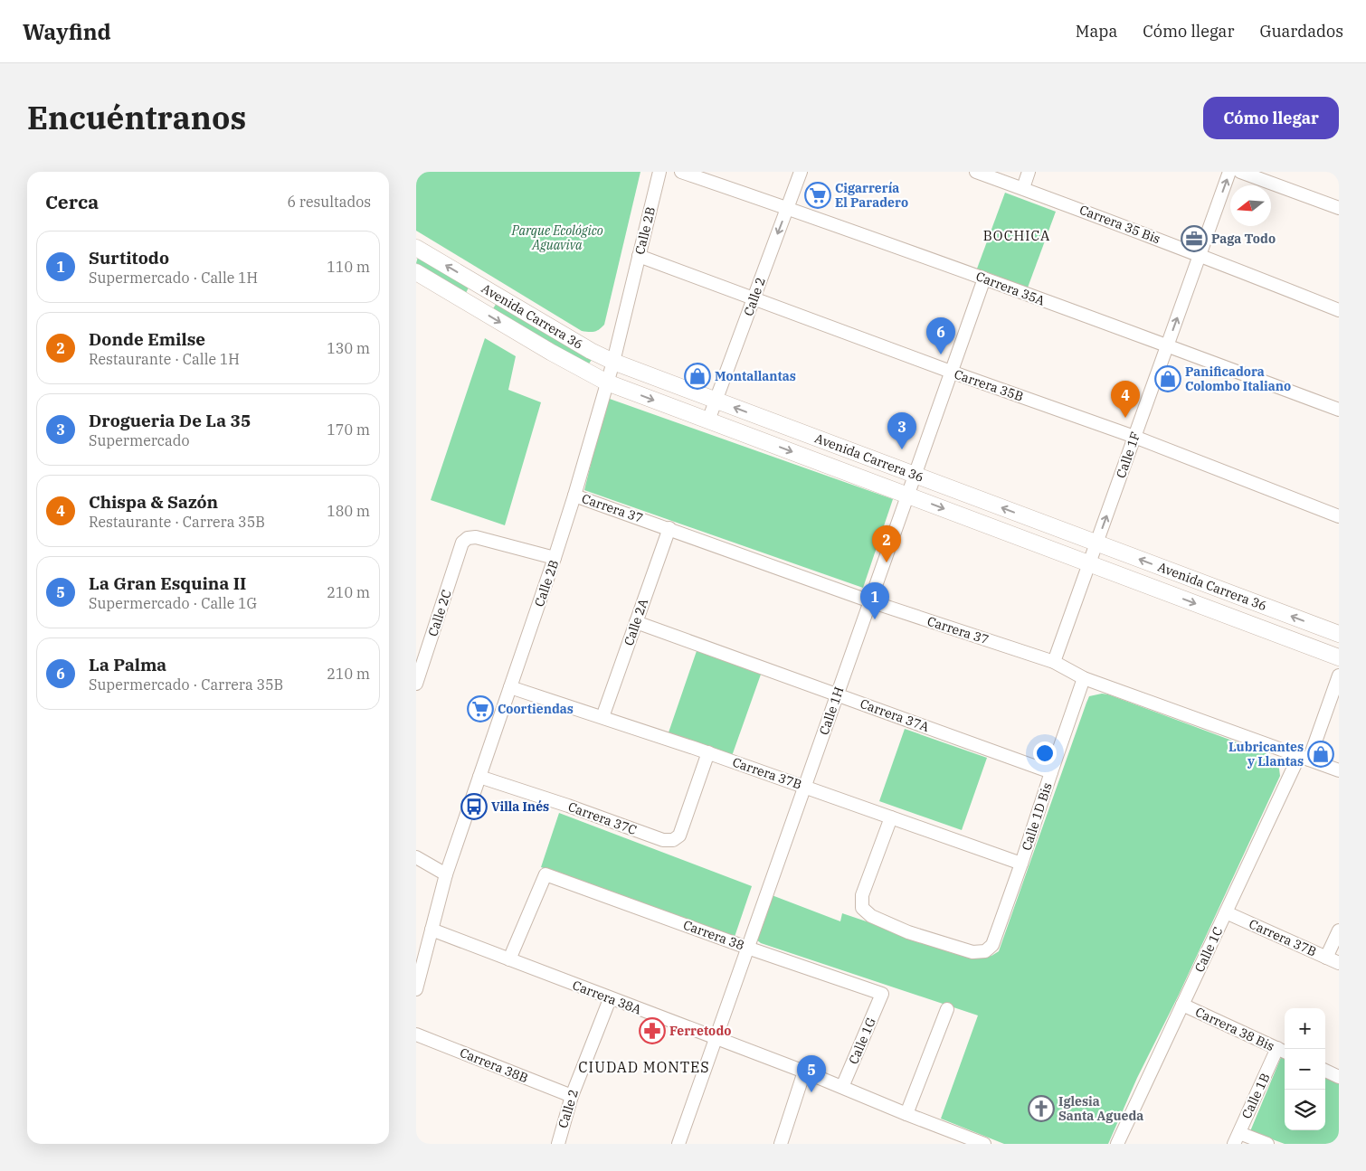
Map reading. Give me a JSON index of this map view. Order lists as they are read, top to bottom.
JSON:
{
  "streets": {
    "main road": ["Avenida Carrera 36"],
    "street": [
      "Carrera 35 Bis",
      "Calle 2B",
      "Carrera 35A",
      "Calle 2",
      "Carrera 35B",
      "Calle 1F",
      "Carrera 37",
      "Calle 2C",
      "Calle 2A",
      "Calle 1H",
      "Carrera 37A",
      "Carrera 37B",
      "Calle 1D Bis",
      "Carrera 37C",
      "Carrera 38",
      "Calle 1C",
      "Carrera 38A",
      "Carrera 38 Bis",
      "Calle 1G",
      "Carrera 38B",
      "Calle 1B"
    ]
  },
  "crossings": [
    ["Carrera 35 Bis", "Calle 1F"],
    ["Calle 2B", "Avenida Carrera 36"],
    ["Calle 2B", "Carrera 35B"],
    ["Calle 2B", "Carrera 37"],
    ["Calle 2B", "Calle 2C"],
    ["Calle 2B", "Carrera 37B"],
    ["Calle 2B", "Carrera 37C"],
    ["Calle 2B", "Carrera 38A"],
    ["Carrera 35A", "Calle 2"],
    ["Carrera 35A", "Calle 1F"],
    ["Carrera 35A", "Calle 1H"],
    ["Calle 2", "Avenida Carrera 36"],
    ["Calle 2", "Carrera 35B"],
    ["Calle 2", "Carrera 38A"],
    ["Calle 2", "Carrera 38B"],
    ["Avenida Carrera 36", "Calle 1F"],
    ["Avenida Carrera 36", "Calle 1H"],
    ["Carrera 35B", "Calle 1F"],
    ["Carrera 35B", "Calle 1H"],
    ["Calle 1F", "Carrera 37"],
    ["Carrera 37", "Calle 2A"],
    ["Carrera 37", "Calle 1H"],
    ["Carrera 37", "Calle 1D Bis"],
    ["Carrera 37", "Calle 1C"],
    ["Calle 2A", "Carrera 37A"],
    ["Calle 2A", "Carrera 37B"],
    ["Calle 1H", "Carrera 37A"],
    ["Calle 1H", "Carrera 37B"],
    ["Calle 1H", "Carrera 38"],
    ["Calle 1H", "Carrera 38A"],
    ["Carrera 37A", "Calle 1D Bis"],
    ["Carrera 37B", "Calle 1D Bis"],
    ["Carrera 37B", "Carrera 37C"],
    ["Carrera 37B", "Calle 1C"],
    ["Carrera 38", "Carrera 38A"],
    ["Carrera 38", "Calle 1G"],
    ["Calle 1C", "Carrera 38 Bis"],
    ["Carrera 38A", "Calle 1G"],
    ["Carrera 38 Bis", "Calle 1B"]
  ],
  "one_way": ["Calle 1F"],
  "districts": ["BOCHICA", "CIUDAD MONTES"],
  "parks": ["Parque Ecológico Aguaviva"],
  "places": {
    "supermarket": ["Cigarrería El Paradero", "Coortiendas"],
    "office": ["Paga Todo"],
    "shop": ["Montallantas", "Panificadora Colombo Italiano", "Lubricantes y Llantas"],
    "bus stop": ["Villa Inés"],
    "pharmacy": ["Ferretodo"],
    "church": ["Iglesia Santa Agueda"]
  },
  "north": "left",
  "page": {
    "header": "Wayfind",
    "nav": ["Mapa", "Cómo llegar", "Guardados"],
    "title": "Encuéntranos",
    "buttons": "Cómo llegar",
    "heading": ["Cerca", "6 resultados"],
    "list": [
      {
        "mark": "1",
        "name": "Surtitodo",
        "note": "Supermercado · Calle 1H",
        "value": "110 m"
      },
      {
        "mark": "2",
        "name": "Donde Emilse",
        "note": "Restaurante · Calle 1H",
        "value": "130 m"
      },
      {
        "mark": "3",
        "name": "Drogueria De La 35",
        "note": "Supermercado",
        "value": "170 m"
      },
      {
        "mark": "4",
        "name": "Chispa & Sazón",
        "note": "Restaurante · Carrera 35B",
        "value": "180 m"
      },
      {
        "mark": "5",
        "name": "La Gran Esquina II",
        "note": "Supermercado · Calle 1G",
        "value": "210 m"
      },
      {
        "mark": "6",
        "name": "La Palma",
        "note": "Supermercado · Carrera 35B",
        "value": "210 m"
      }
    ],
    "pins": [
      "6",
      "4",
      "3",
      "2",
      "1",
      "5"
    ],
    "map_buttons": ["+", "−"]
  }
}
